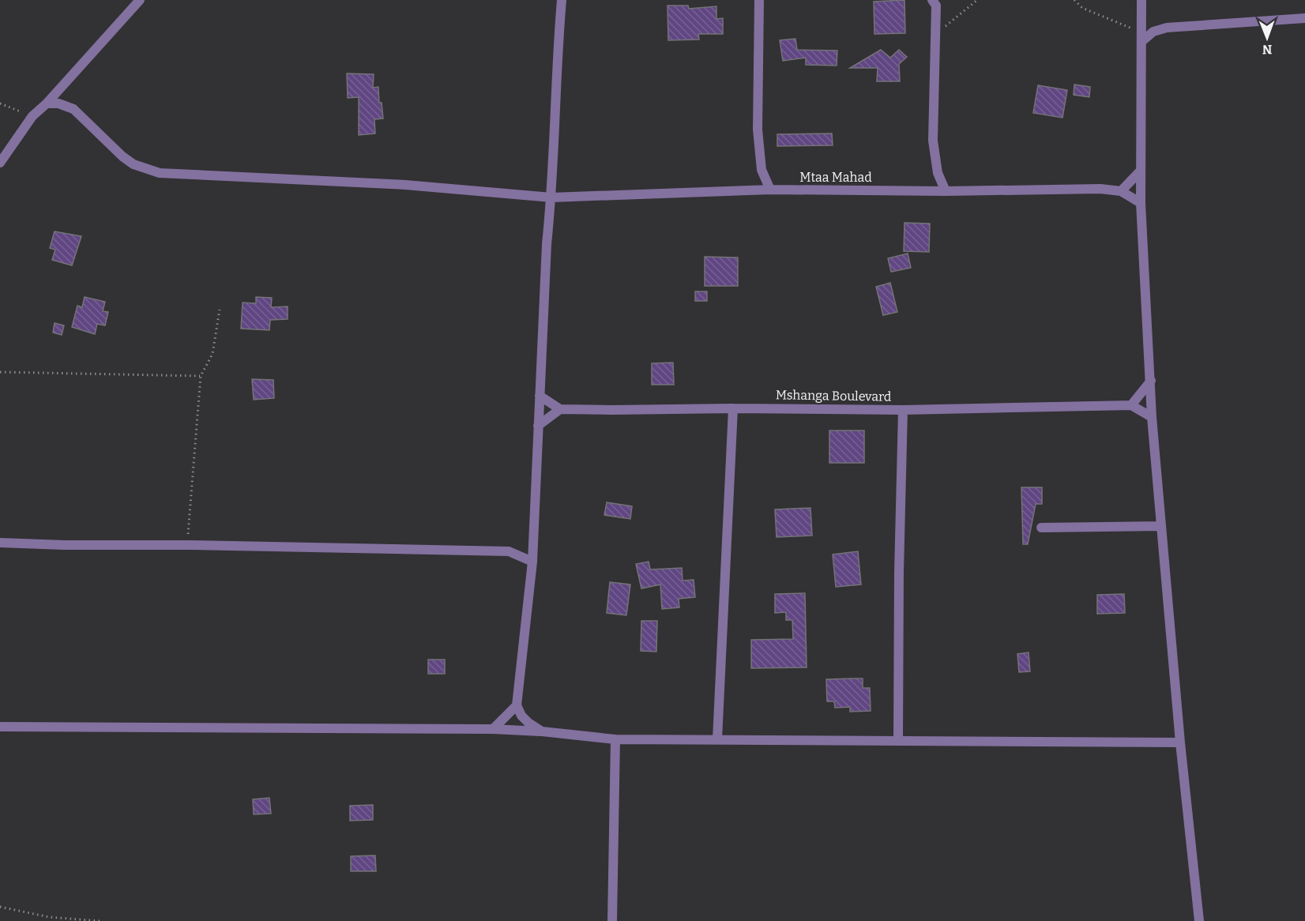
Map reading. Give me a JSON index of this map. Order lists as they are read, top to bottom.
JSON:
{
  "streets": {
    "street": ["Mtaa Mahad", "Mshanga Boulevard"]
  },
  "north": "bottom"
}
